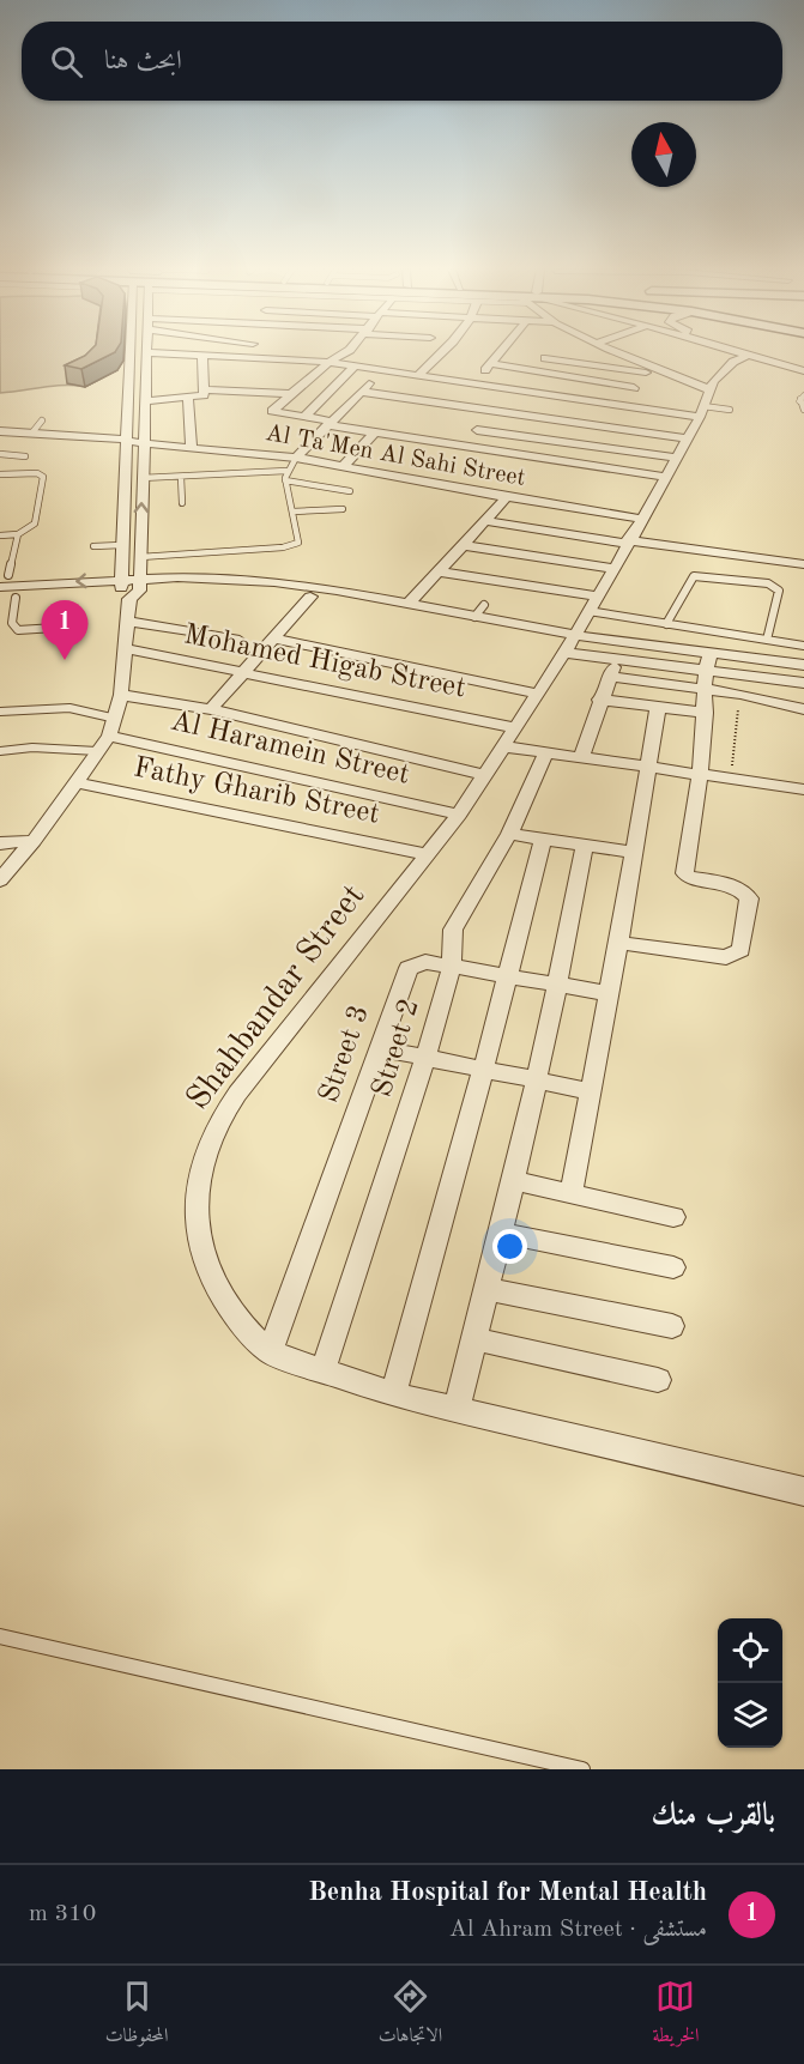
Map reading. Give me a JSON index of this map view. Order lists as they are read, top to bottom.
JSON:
{
  "streets": {
    "street": [
      "Al Ta'Men Al Sahi Street",
      "Mohamed Higab Street",
      "Al Haramein Street",
      "Fathy Gharib Street",
      "Shahbandar Street",
      "Street 2",
      "Street 3"
    ]
  },
  "crossings": [
    ["Al Ta'Men Al Sahi Street", "Shahbandar Street"],
    ["Mohamed Higab Street", "Shahbandar Street"],
    ["Mohamed Higab Street", "Street 2"],
    ["Al Haramein Street", "Shahbandar Street"],
    ["Fathy Gharib Street", "Shahbandar Street"],
    ["Shahbandar Street", "Street 2"],
    ["Shahbandar Street", "Street 3"],
    ["Street 2", "Street 3"]
  ],
  "north": "top",
  "page": {
    "search": "ابحث هنا",
    "pins": "1",
    "heading": "بالقرب منك",
    "list": [
      {
        "mark": "1",
        "name": "Benha Hospital for Mental Health",
        "note": "مستشفى · Al Ahram Street",
        "value": "310 m"
      }
    ],
    "nav": ["الخريطة", "الاتجاهات", "المحفوظات"]
  }
}
